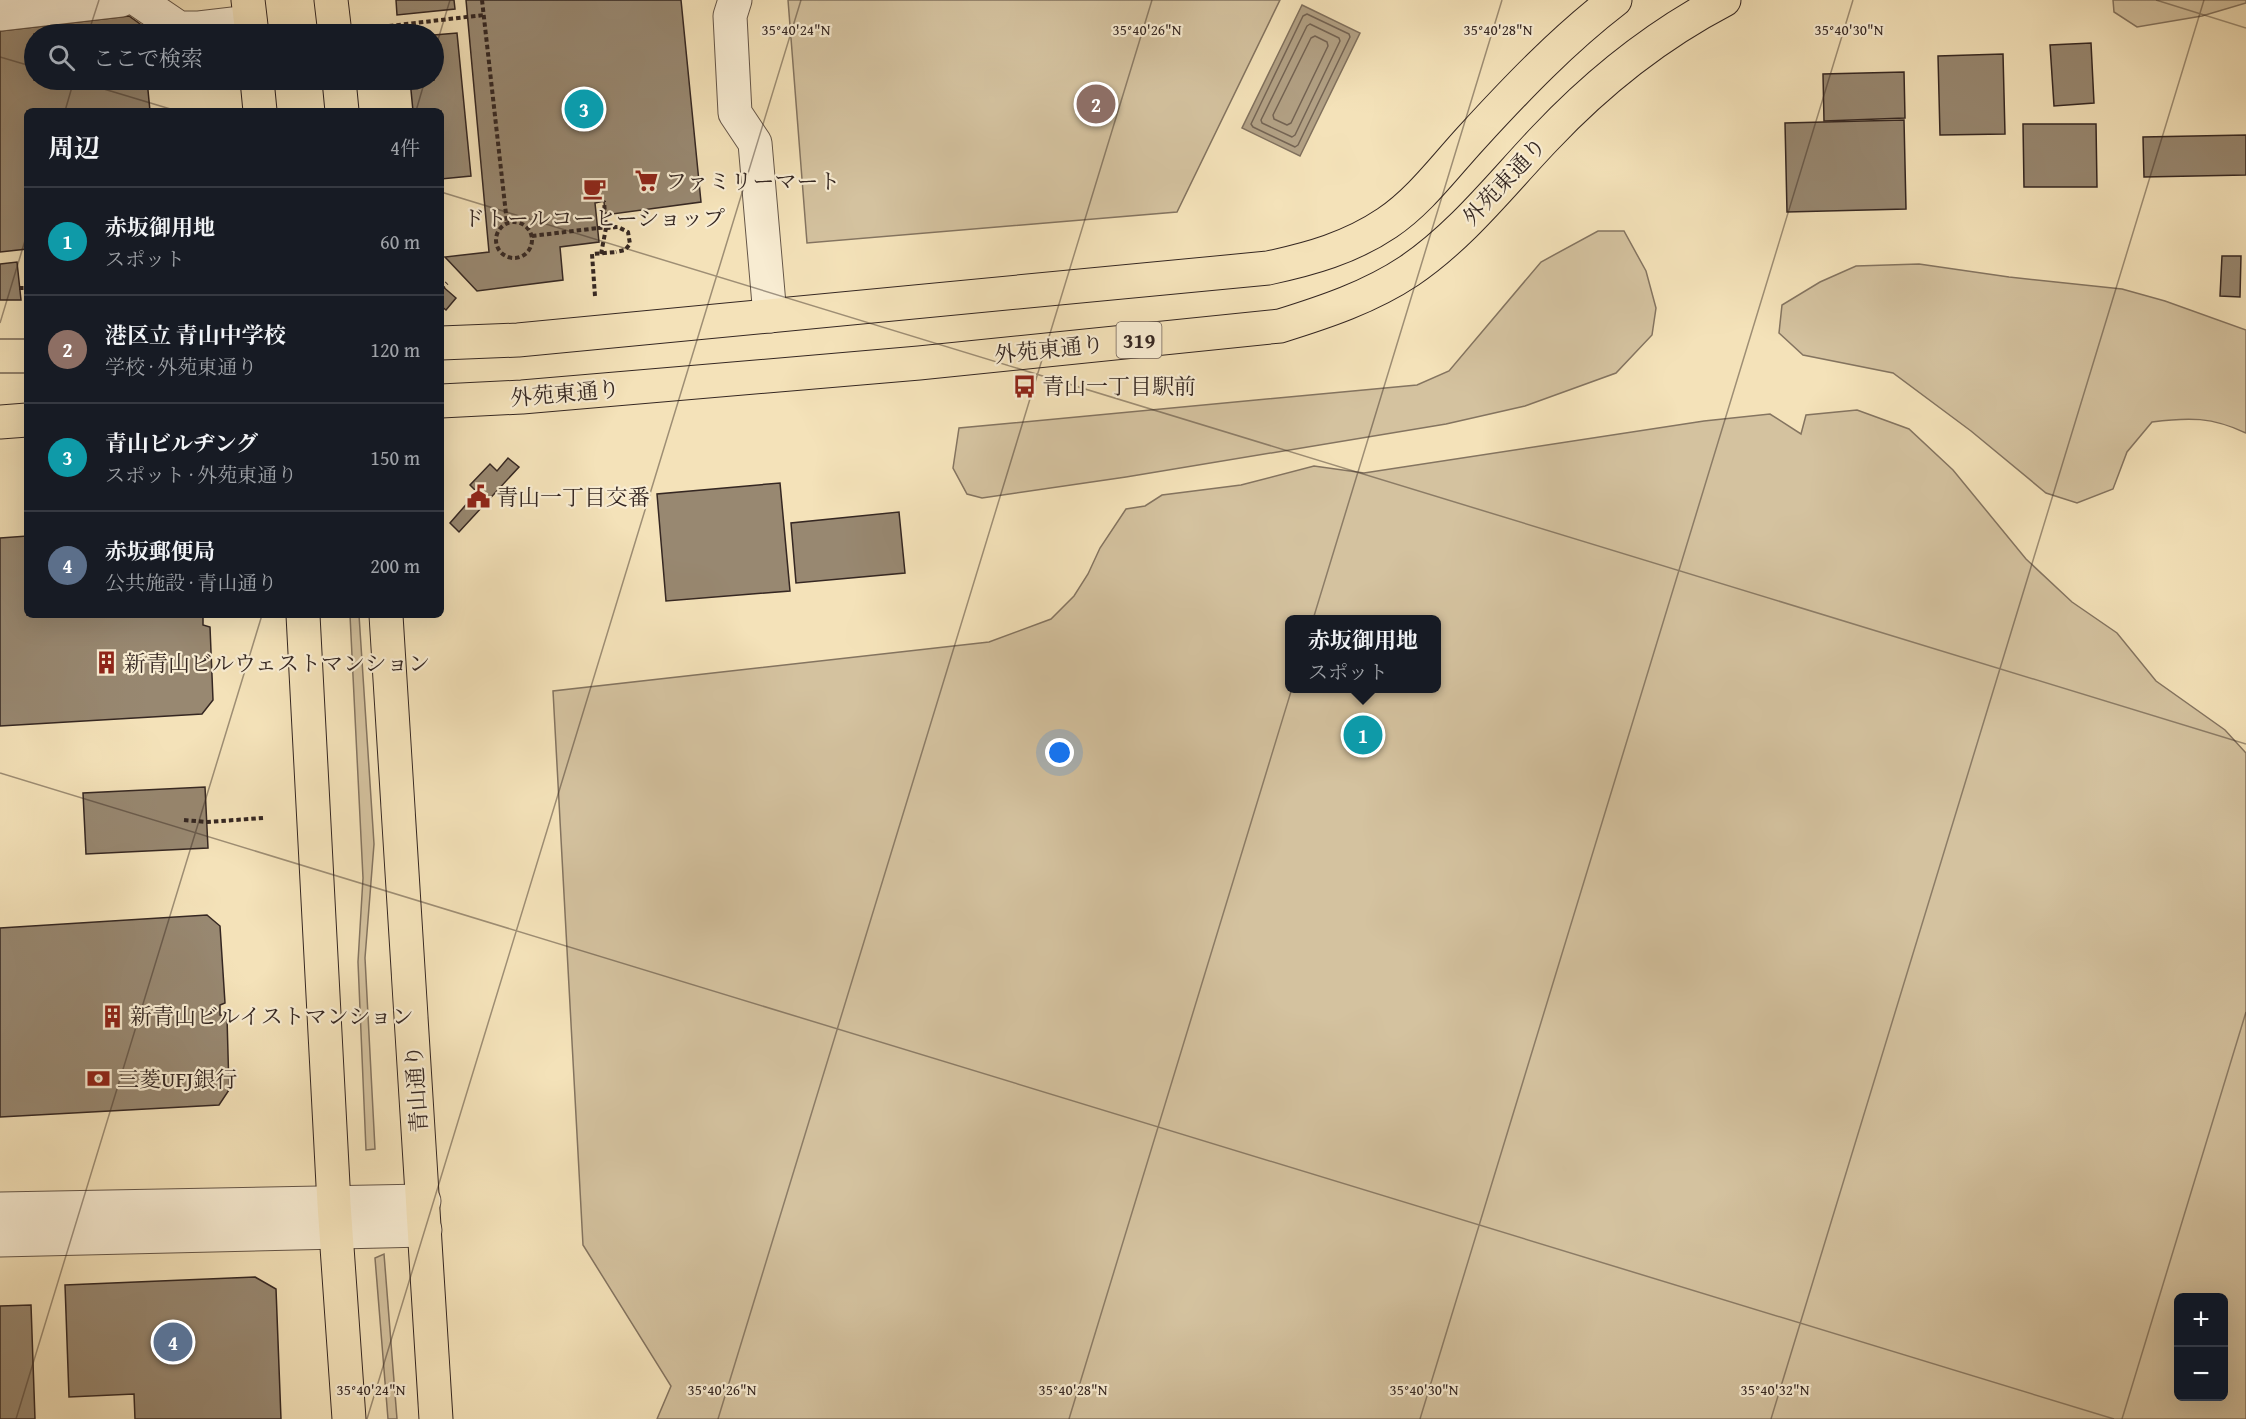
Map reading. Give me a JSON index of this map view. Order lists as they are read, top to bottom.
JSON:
{
  "streets": {
    "main road": ["外苑東通り", "319", "青山通り"]
  },
  "places": {
    "supermarket": ["ファミリーマート"],
    "cafe": ["ドトールコーヒーショップ"],
    "bus stop": ["青山一丁目駅前"],
    "public building": ["青山一丁目交番"],
    "building": ["新青山ビルウェストマンション", "新青山ビルイストマンション"],
    "bank": ["三菱UFJ銀行"]
  },
  "page": {
    "search": "ここで検索",
    "pins": [
      "2",
      "3",
      "1",
      "4"
    ],
    "heading": ["周辺", "4件"],
    "list": [
      {
        "mark": "1",
        "name": "赤坂御用地",
        "note": "スポット",
        "value": "60 m"
      },
      {
        "mark": "2",
        "name": "港区立 青山中学校",
        "note": "学校 · 外苑東通り",
        "value": "120 m"
      },
      {
        "mark": "3",
        "name": "青山ビルヂング",
        "note": "スポット · 外苑東通り",
        "value": "150 m"
      },
      {
        "mark": "4",
        "name": "赤坂郵便局",
        "note": "公共施設 · 青山通り",
        "value": "200 m"
      }
    ],
    "popup": ["赤坂御用地", "スポット"],
    "map_buttons": ["+", "−"]
  },
  "coordinates": [
    "35°40'24\"N",
    "35°40'26\"N",
    "35°40'28\"N",
    "35°40'30\"N",
    "35°40'32\"N"
  ]
}
